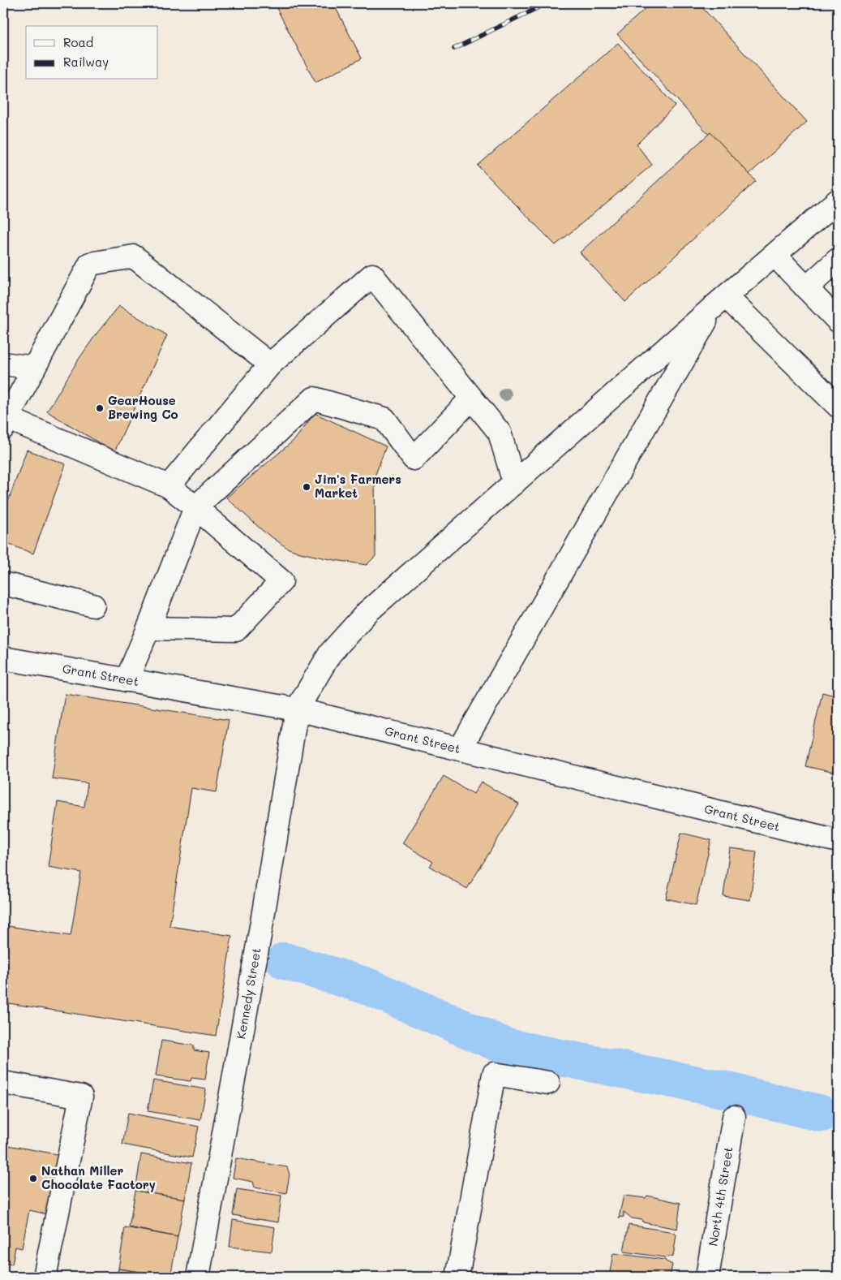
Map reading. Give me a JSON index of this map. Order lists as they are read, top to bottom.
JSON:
{
  "streets": {
    "street": ["Grant Street", "Kennedy Street", "North 4th Street"]
  },
  "crossings": [
    ["Grant Street", "Kennedy Street"]
  ],
  "places": ["GearHouse Brewing Co", "Jim's Farmers Market", "Nathan Miller Chocolate Factory"],
  "legend": ["Road", "Railway"]
}
